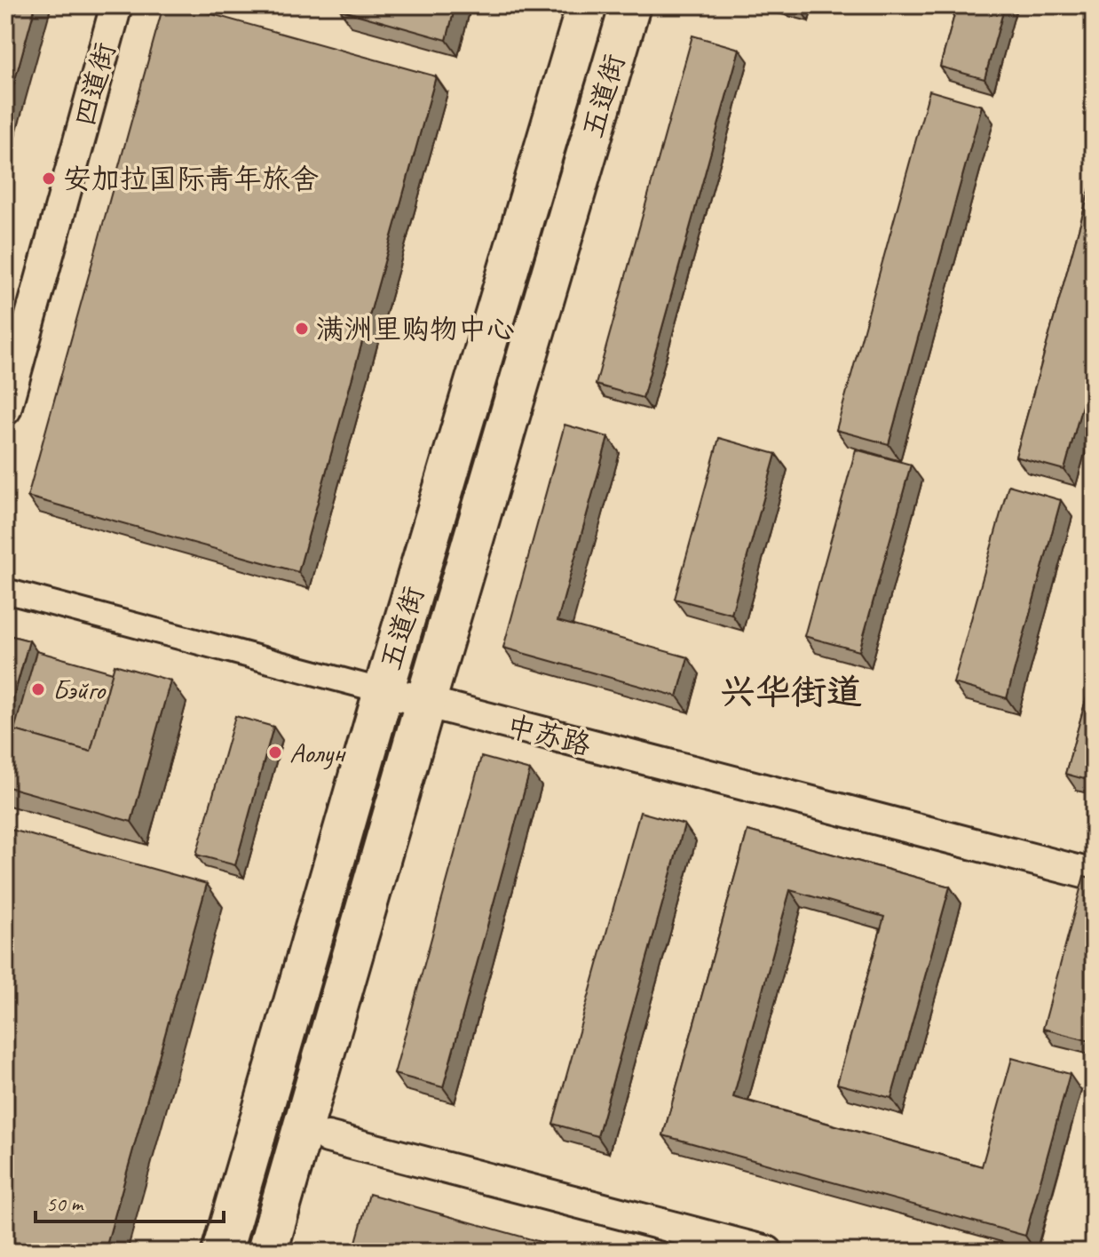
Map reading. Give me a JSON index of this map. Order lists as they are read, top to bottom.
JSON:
{
  "streets": {
    "highway": ["五道街"],
    "street": ["四道街", "中苏路"]
  },
  "crossings": [
    ["五道街", "中苏路"]
  ],
  "districts": ["兴华街道"],
  "places": [
    "安加拉国际青年旅舍",
    "满洲里购物中心",
    "Бэйго",
    "Аолун"
  ],
  "scale_bar": "50 m"
}
